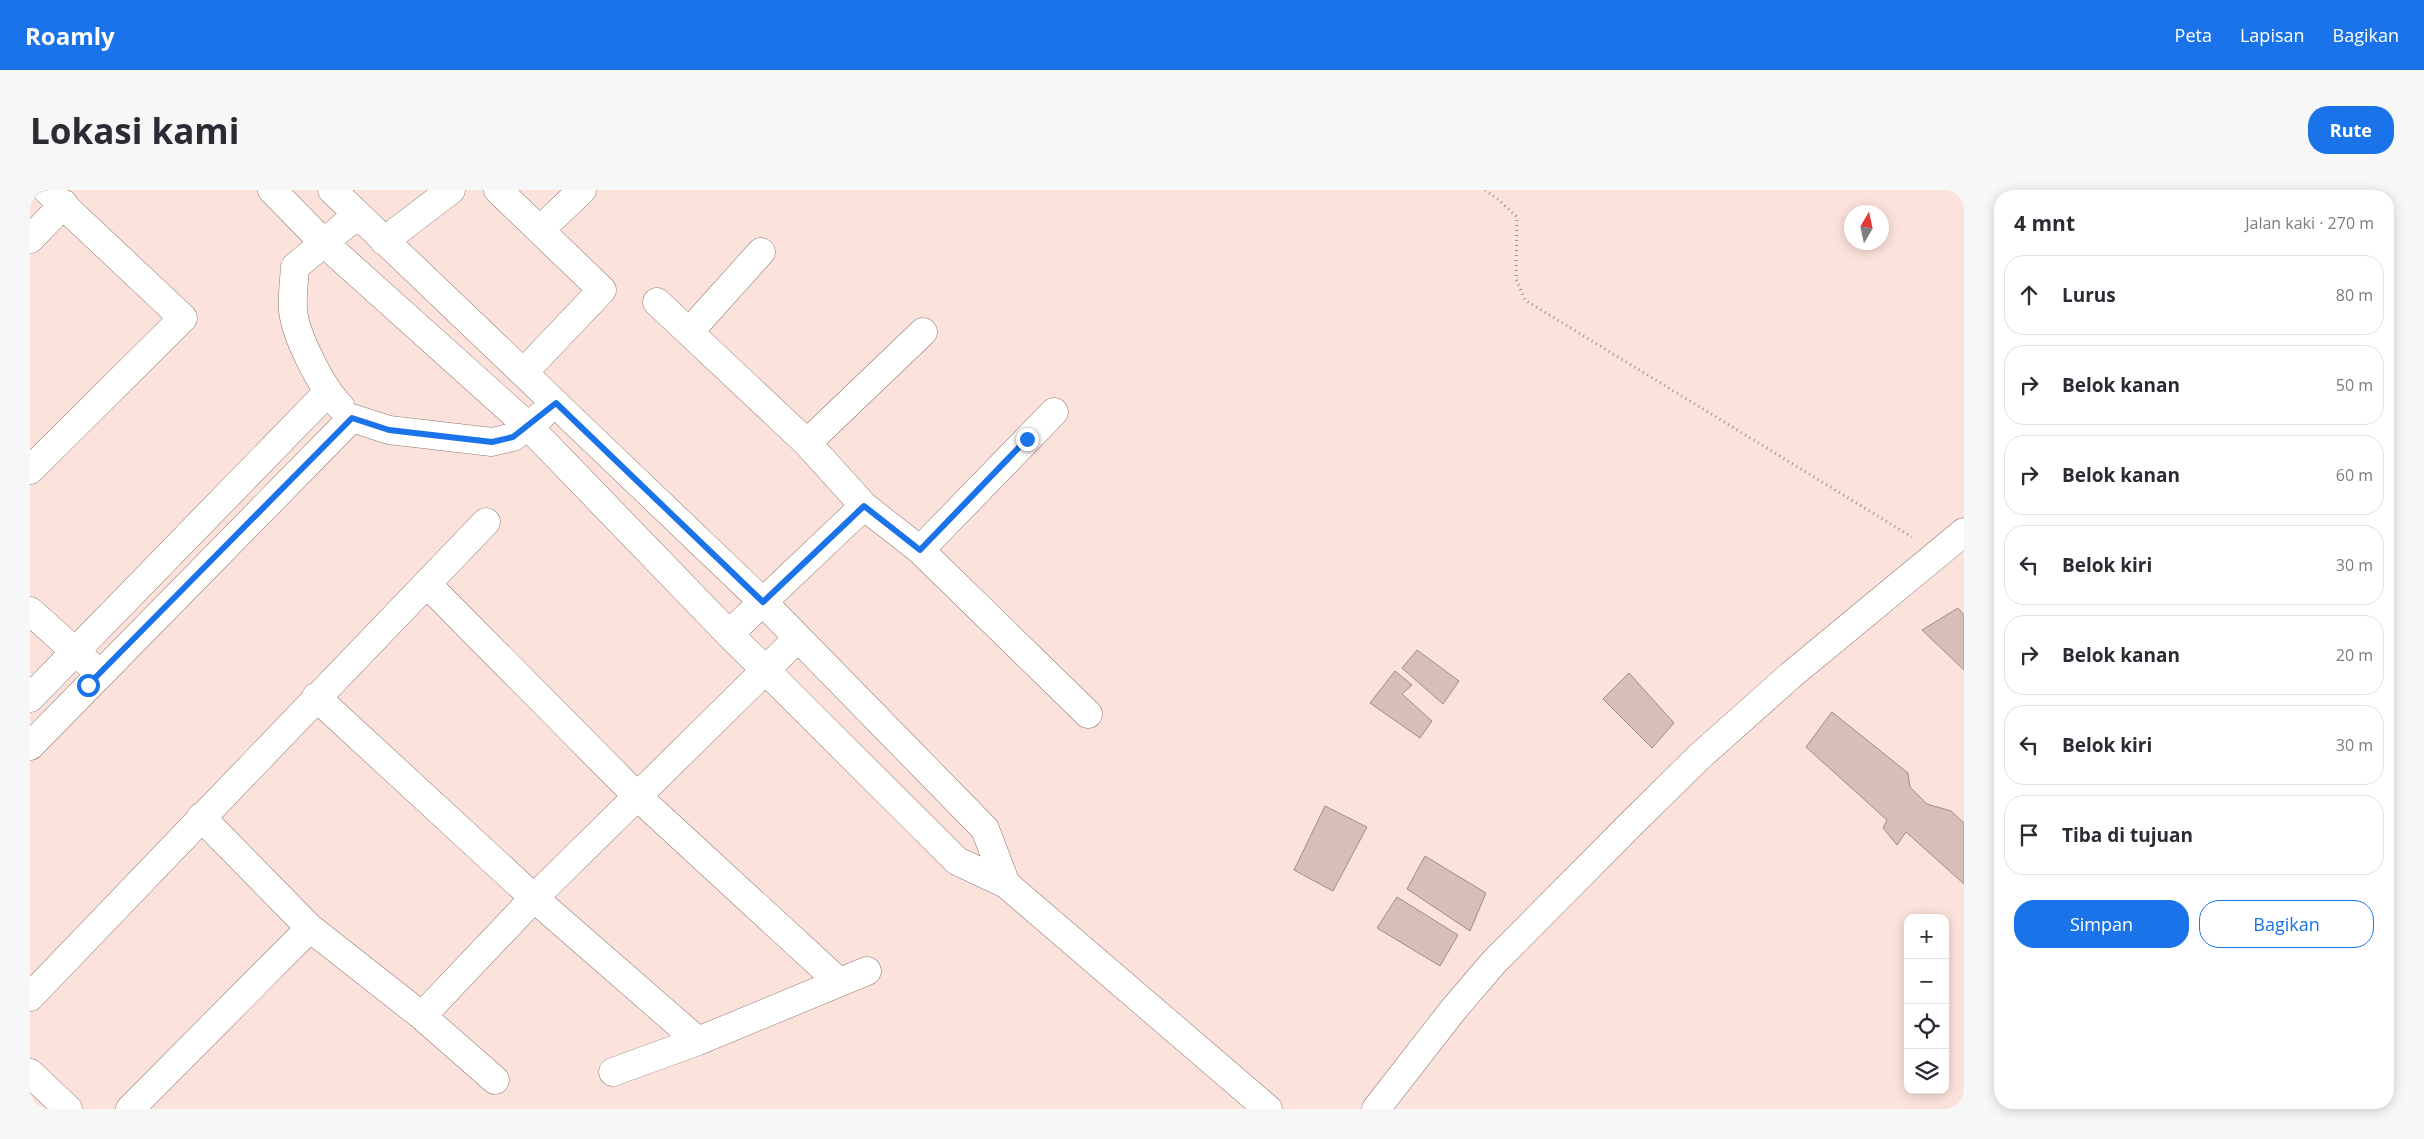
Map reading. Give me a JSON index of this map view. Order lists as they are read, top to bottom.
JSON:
{
  "north": "top",
  "page": {
    "header": "Roamly",
    "nav": ["Peta", "Lapisan", "Bagikan"],
    "buttons": [
      "Rute",
      ["Simpan", "Bagikan"]
    ],
    "title": "Lokasi kami",
    "heading": ["4 mnt", "Jalan kaki · 270 m"],
    "list": [
      ["Lurus", "80 m"],
      ["Belok kanan", "50 m"],
      ["Belok kanan", "60 m"],
      ["Belok kiri", "30 m"],
      ["Belok kanan", "20 m"],
      ["Belok kiri", "30 m"],
      "Tiba di tujuan"
    ],
    "map_buttons": ["+", "−"]
  }
}
